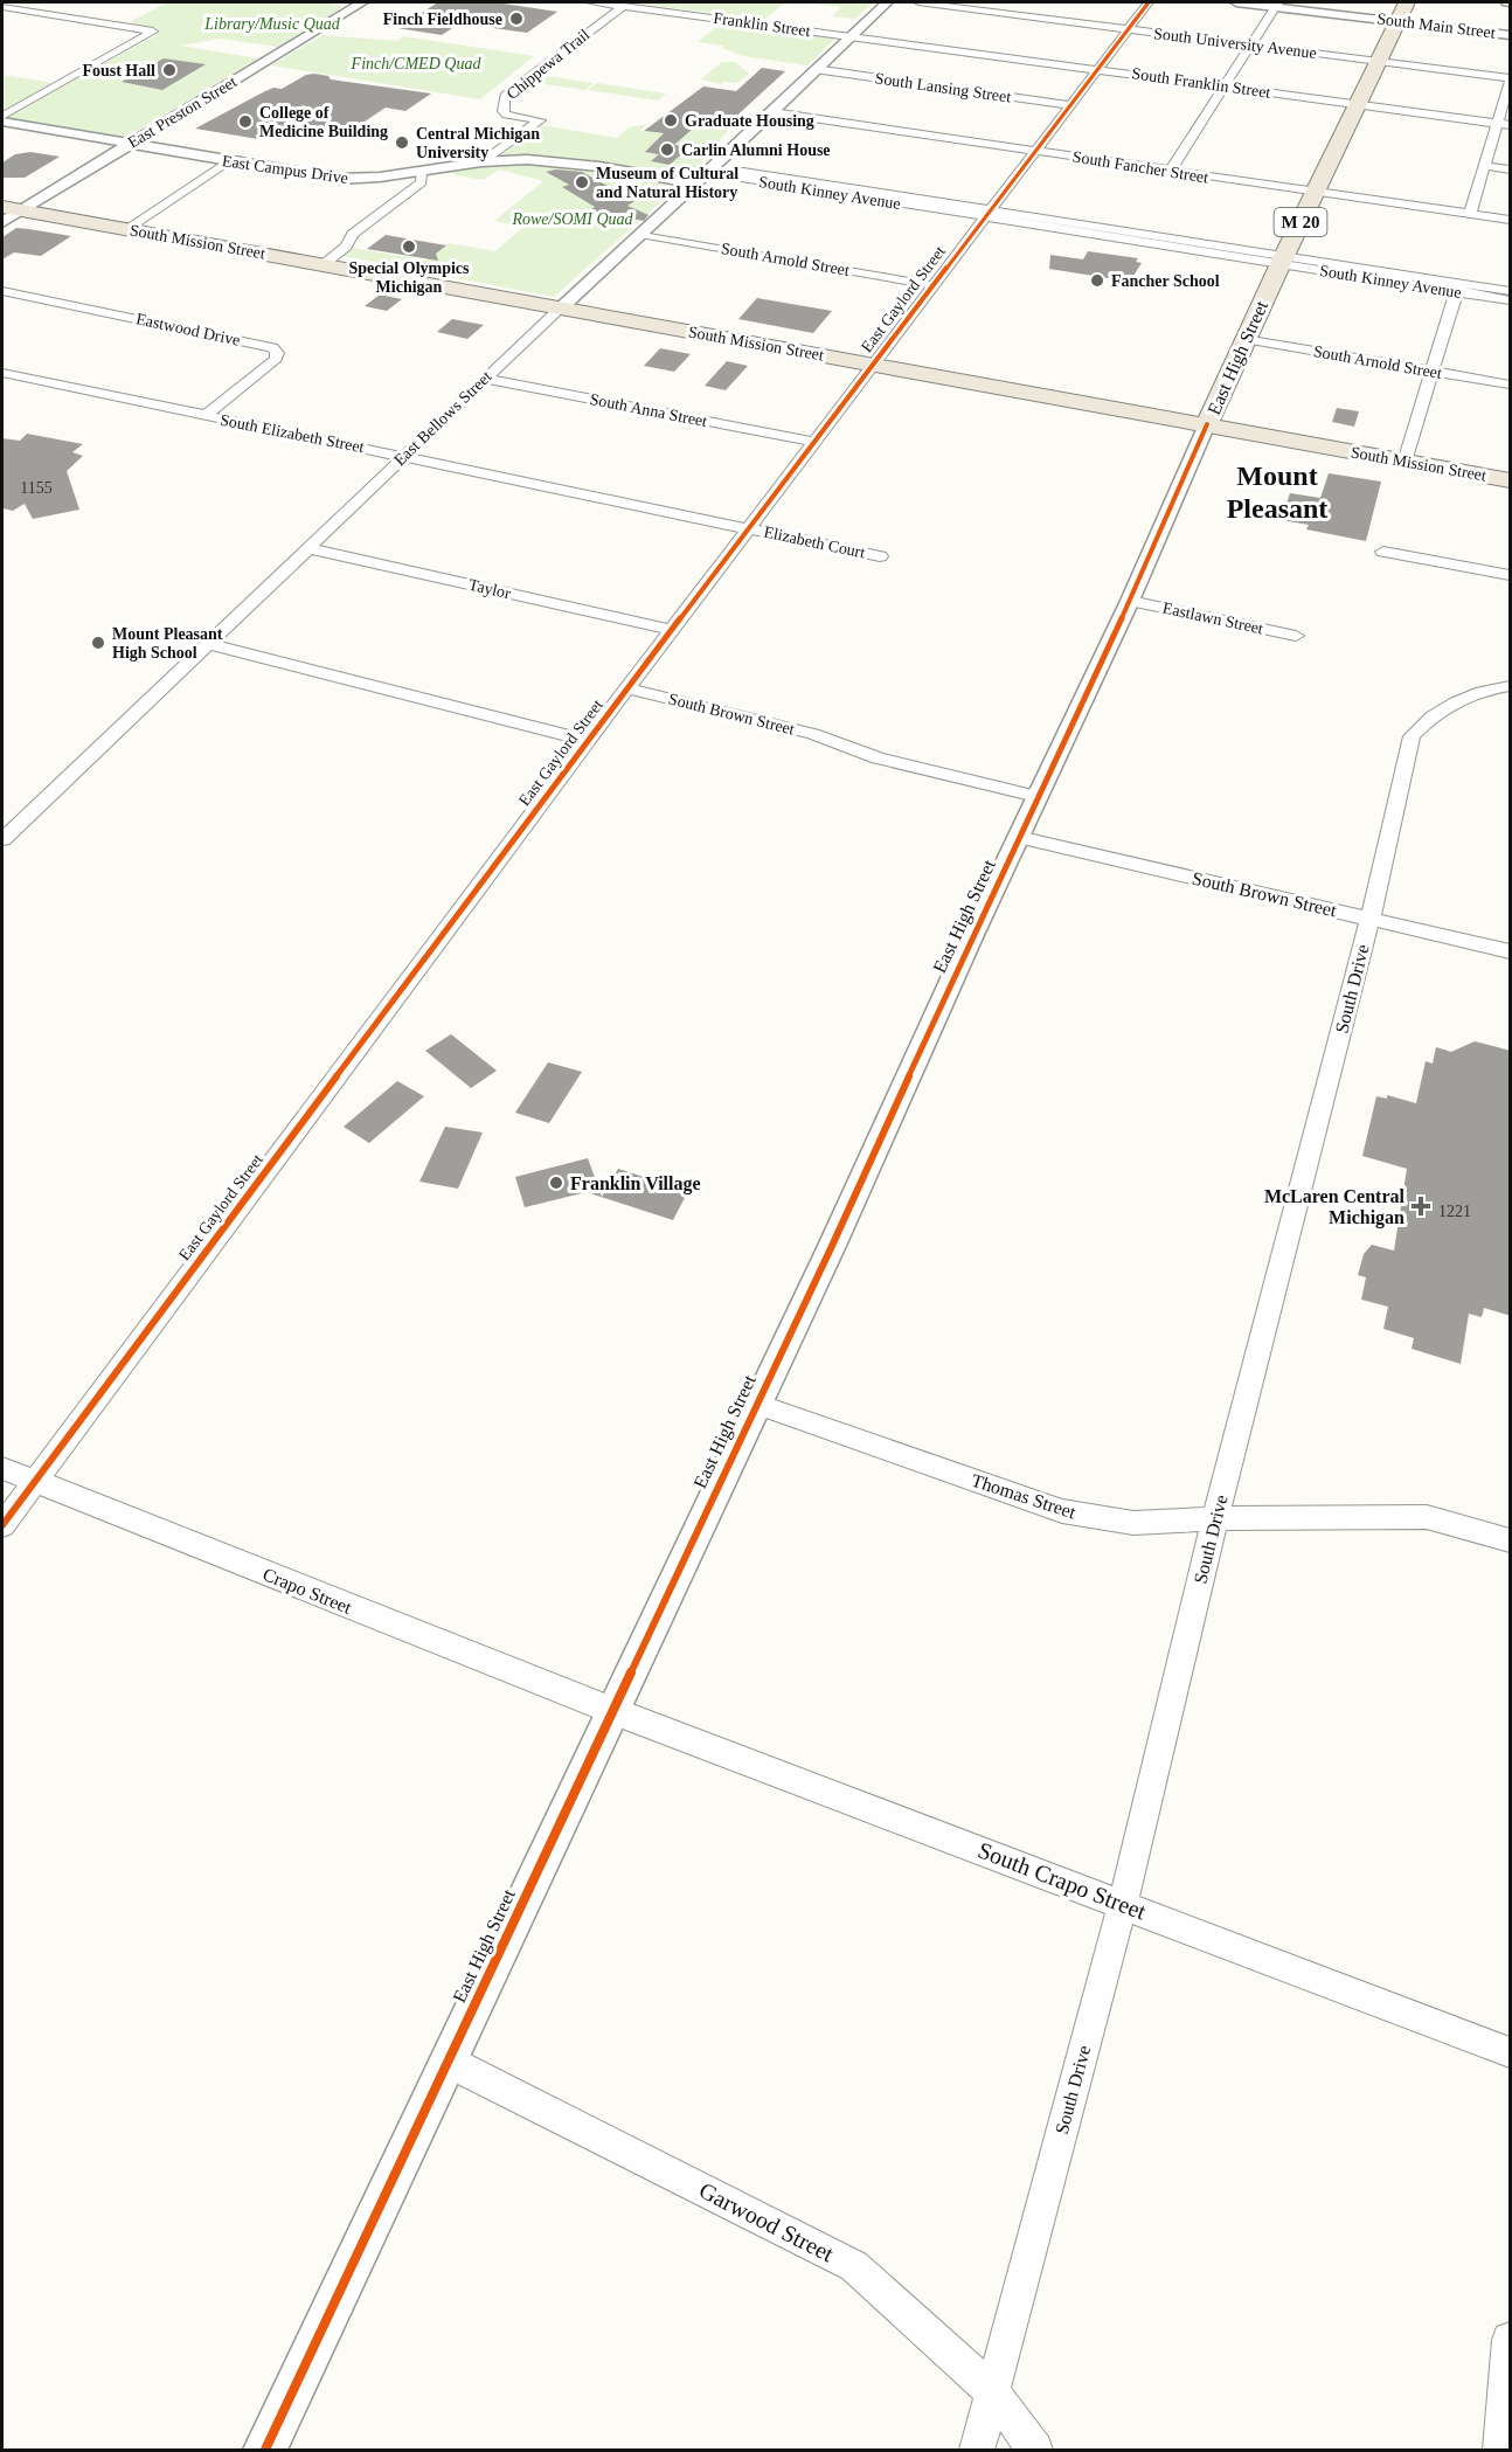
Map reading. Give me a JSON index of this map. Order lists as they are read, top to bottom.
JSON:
{
  "streets": {
    "main road": ["M 20", "South Mission Street", "East High Street"],
    "street": [
      "Franklin Street",
      "South Main Street",
      "South University Avenue",
      "Chippewa Trail",
      "South Franklin Street",
      "South Lansing Street",
      "East Preston Street",
      "South Fancher Street",
      "East Campus Drive",
      "South Kinney Avenue",
      "South Arnold Street",
      "East Gaylord Street",
      "Eastwood Drive",
      "South Anna Street",
      "East Bellows Street",
      "South Elizabeth Street",
      "Elizabeth Court",
      "Taylor",
      "Eastlawn Street",
      "South Brown Street",
      "South Drive",
      "Thomas Street",
      "Crapo Street",
      "South Crapo Street",
      "Garwood Street"
    ]
  },
  "crossings": [
    ["Franklin Street", "Chippewa Trail"],
    ["Franklin Street", "South Franklin Street"],
    ["Franklin Street", "East Bellows Street"],
    ["South Main Street", "M 20"],
    ["South Main Street", "East High Street"],
    ["South University Avenue", "East Gaylord Street"],
    ["South University Avenue", "East High Street"],
    ["Chippewa Trail", "East Campus Drive"],
    ["South Franklin Street", "East Gaylord Street"],
    ["South Franklin Street", "East High Street"],
    ["South Franklin Street", "East Bellows Street"],
    ["South Lansing Street", "East Gaylord Street"],
    ["South Lansing Street", "East Bellows Street"],
    ["East Preston Street", "East Campus Drive"],
    ["East Preston Street", "South Mission Street"],
    ["South Fancher Street", "East Gaylord Street"],
    ["South Fancher Street", "East High Street"],
    ["South Fancher Street", "East Bellows Street"],
    ["East Campus Drive", "East Bellows Street"],
    ["South Kinney Avenue", "East Gaylord Street"],
    ["South Kinney Avenue", "East High Street"],
    ["M 20", "East High Street"],
    ["South Mission Street", "East Gaylord Street"],
    ["South Mission Street", "East High Street"],
    ["South Mission Street", "East Bellows Street"],
    ["South Arnold Street", "East Gaylord Street"],
    ["South Arnold Street", "East High Street"],
    ["South Arnold Street", "East Bellows Street"],
    ["East Gaylord Street", "South Anna Street"],
    ["East Gaylord Street", "South Elizabeth Street"],
    ["East Gaylord Street", "Elizabeth Court"],
    ["East Gaylord Street", "Taylor"],
    ["East Gaylord Street", "South Brown Street"],
    ["East Gaylord Street", "Crapo Street"],
    ["Eastwood Drive", "South Elizabeth Street"],
    ["East High Street", "Eastlawn Street"],
    ["East High Street", "South Brown Street"],
    ["East High Street", "Thomas Street"],
    ["East High Street", "Crapo Street"],
    ["East High Street", "South Crapo Street"],
    ["East High Street", "Garwood Street"],
    ["South Anna Street", "East Bellows Street"],
    ["East Bellows Street", "South Elizabeth Street"],
    ["East Bellows Street", "Taylor"],
    ["South Elizabeth Street", "Elizabeth Court"],
    ["South Brown Street", "South Drive"],
    ["South Drive", "Thomas Street"],
    ["South Drive", "South Crapo Street"],
    ["South Drive", "Garwood Street"],
    ["Crapo Street", "South Crapo Street"]
  ],
  "districts": ["Mount Pleasant"],
  "parks": ["Library/Music Quad", "Finch/CMED Quad", "Rowe/SOMI Quad"],
  "places": {
    "other": [
      "Finch Fieldhouse",
      "Foust Hall",
      "Graduate Housing",
      "College of Medicine Building",
      "Central Michigan University",
      "Carlin Alumni House",
      "Museum of Cultural and Natural History",
      "Special Olympics Michigan",
      "Fancher School",
      "Mount Pleasant High School",
      "Franklin Village"
    ],
    "health": ["McLaren Central Michigan"]
  },
  "house_numbers": ["1155", "1221"]
}
